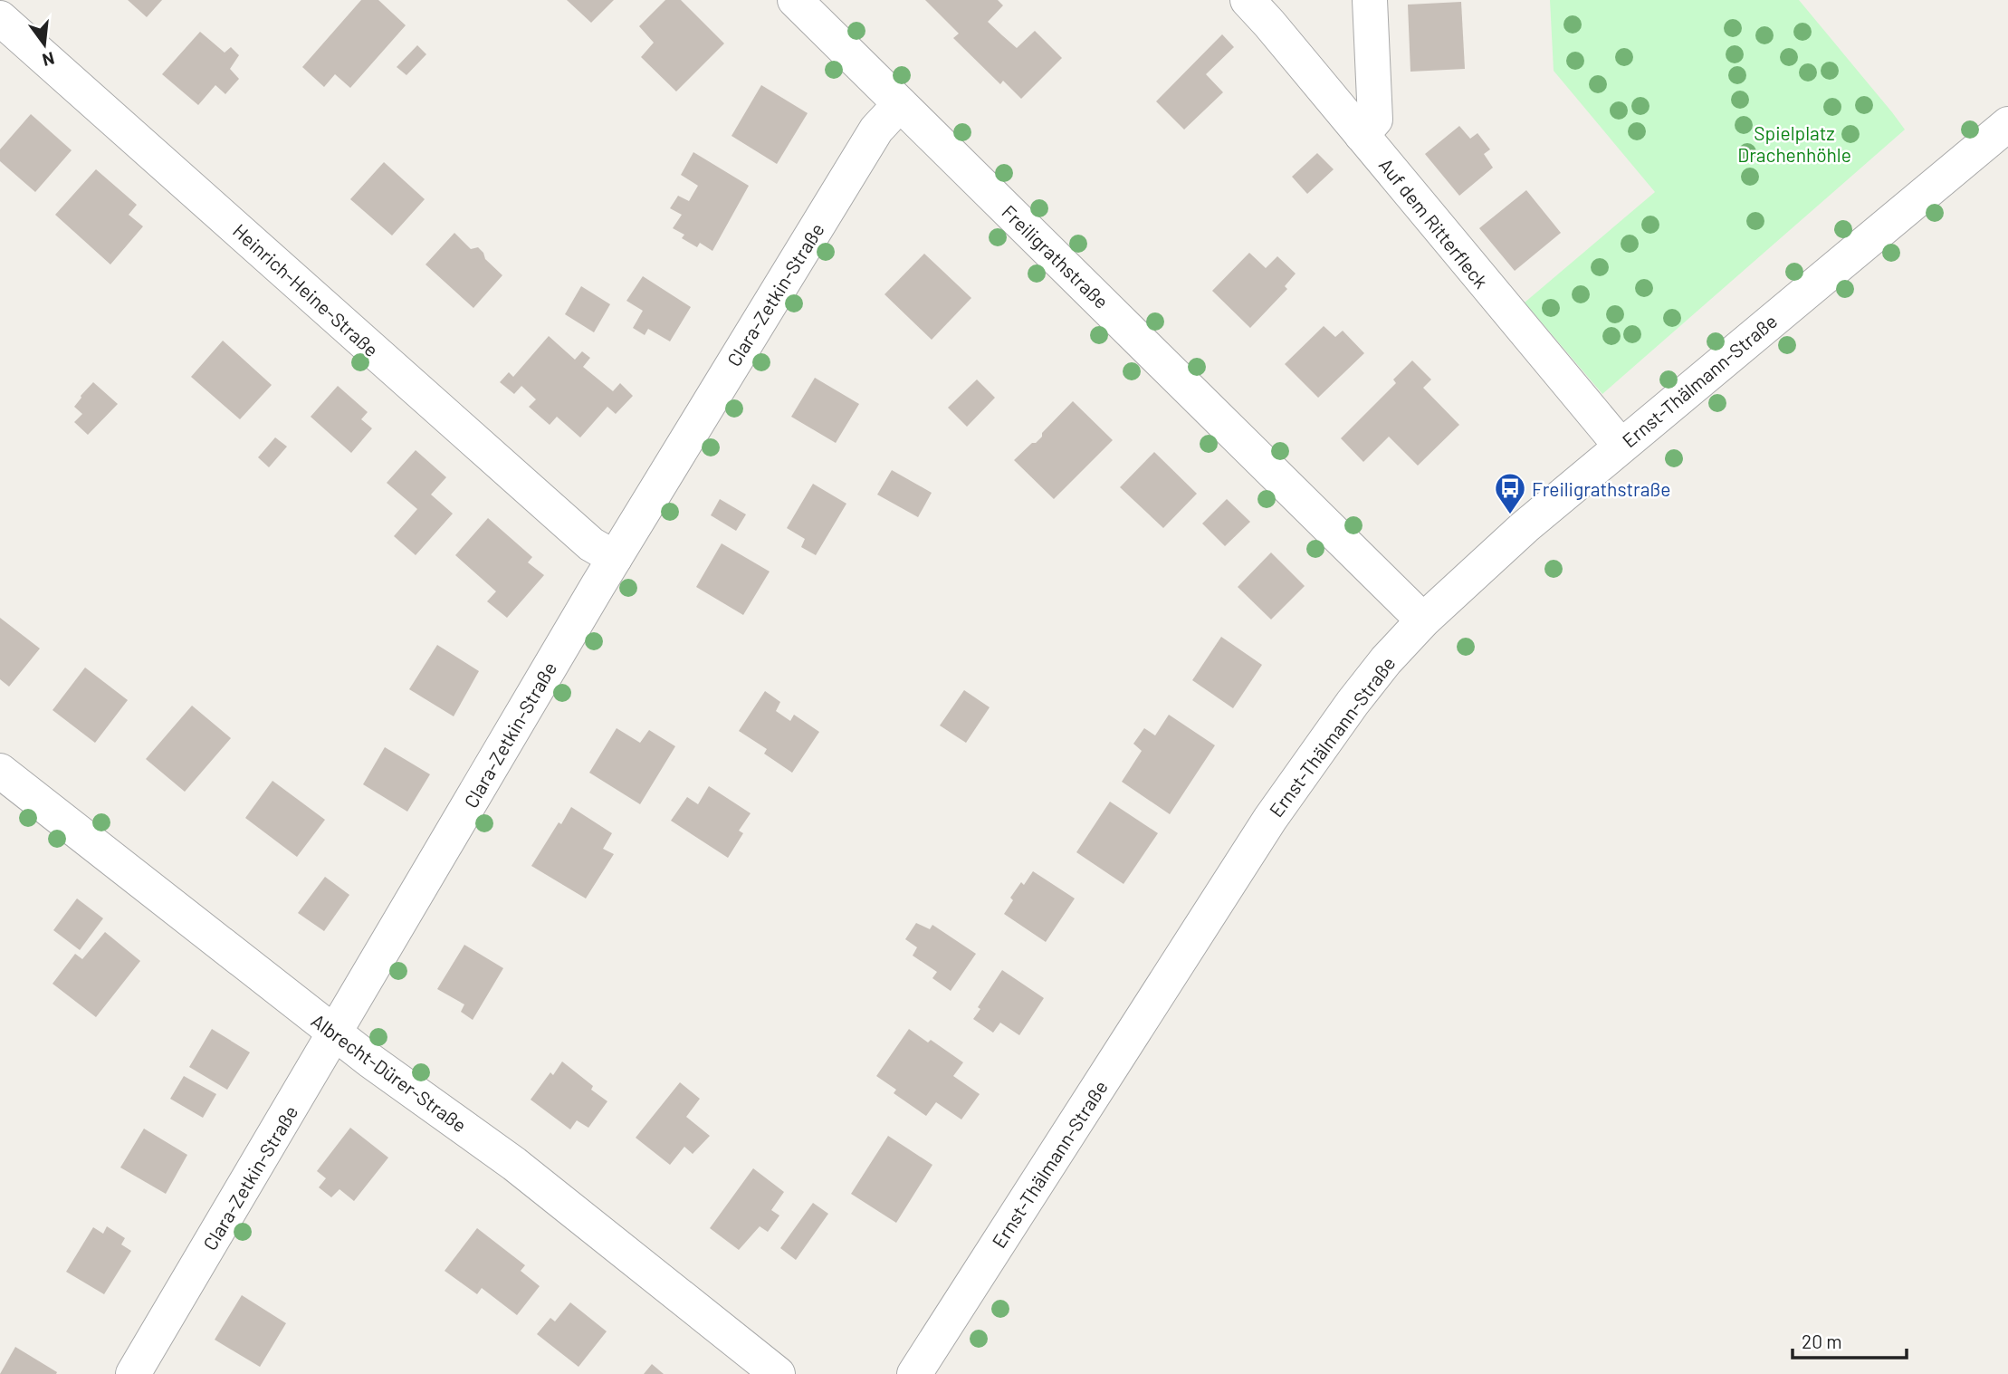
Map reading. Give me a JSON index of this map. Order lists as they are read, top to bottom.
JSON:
{
  "streets": {
    "street": [
      "Auf dem Ritterfleck",
      "Freiligrathstraße",
      "Heinrich-Heine-Straße",
      "Clara-Zetkin-Straße",
      "Ernst-Thälmann-Straße",
      "Albrecht-Dürer-Straße"
    ]
  },
  "crossings": [
    ["Auf dem Ritterfleck", "Ernst-Thälmann-Straße"],
    ["Freiligrathstraße", "Clara-Zetkin-Straße"],
    ["Freiligrathstraße", "Ernst-Thälmann-Straße"],
    ["Heinrich-Heine-Straße", "Clara-Zetkin-Straße"],
    ["Clara-Zetkin-Straße", "Albrecht-Dürer-Straße"]
  ],
  "parks": ["Spielplatz Drachenhöhle"],
  "places": {
    "bus stop": ["Freiligrathstraße"]
  },
  "scale_bar": "20 m",
  "north": "bottom"
}
